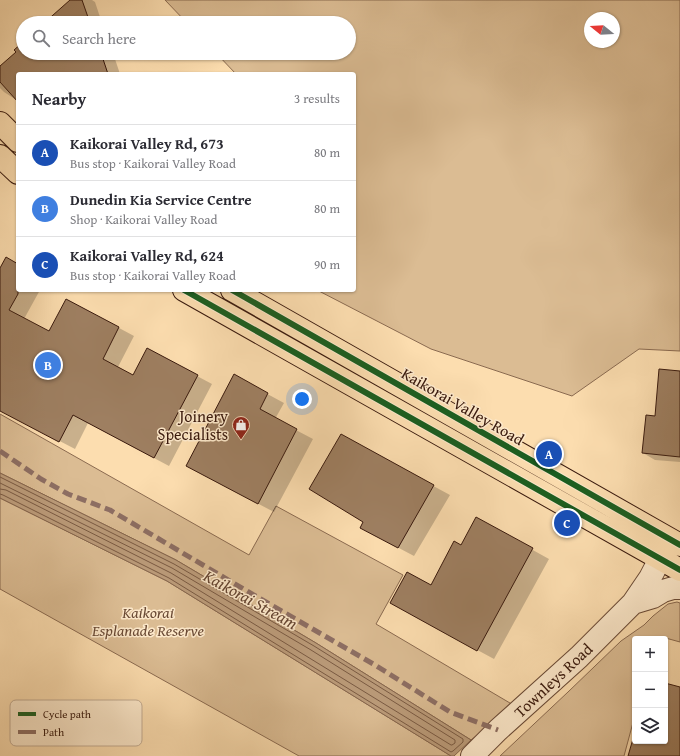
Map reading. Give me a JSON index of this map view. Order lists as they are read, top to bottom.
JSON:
{
  "streets": {
    "main road": ["Kaikorai Valley Road"],
    "street": ["Townleys Road"]
  },
  "crossings": [
    ["Kaikorai Valley Road", "Townleys Road"]
  ],
  "water": ["Kaikorai Stream"],
  "parks": ["Kaikorai Esplanade Reserve"],
  "places": {
    "shop": ["Joinery Specialists"]
  },
  "legend": ["Cycle path", "Path"],
  "north": "left",
  "page": {
    "search": "Search here",
    "heading": ["Nearby", "3 results"],
    "list": [
      {
        "mark": "A",
        "name": "Kaikorai Valley Rd, 673",
        "note": "Bus stop · Kaikorai Valley Road",
        "value": "80 m"
      },
      {
        "mark": "B",
        "name": "Dunedin Kia Service Centre",
        "note": "Shop · Kaikorai Valley Road",
        "value": "80 m"
      },
      {
        "mark": "C",
        "name": "Kaikorai Valley Rd, 624",
        "note": "Bus stop · Kaikorai Valley Road",
        "value": "90 m"
      }
    ],
    "pins": ["B", "A", "C"],
    "map_buttons": ["+", "−"]
  }
}
